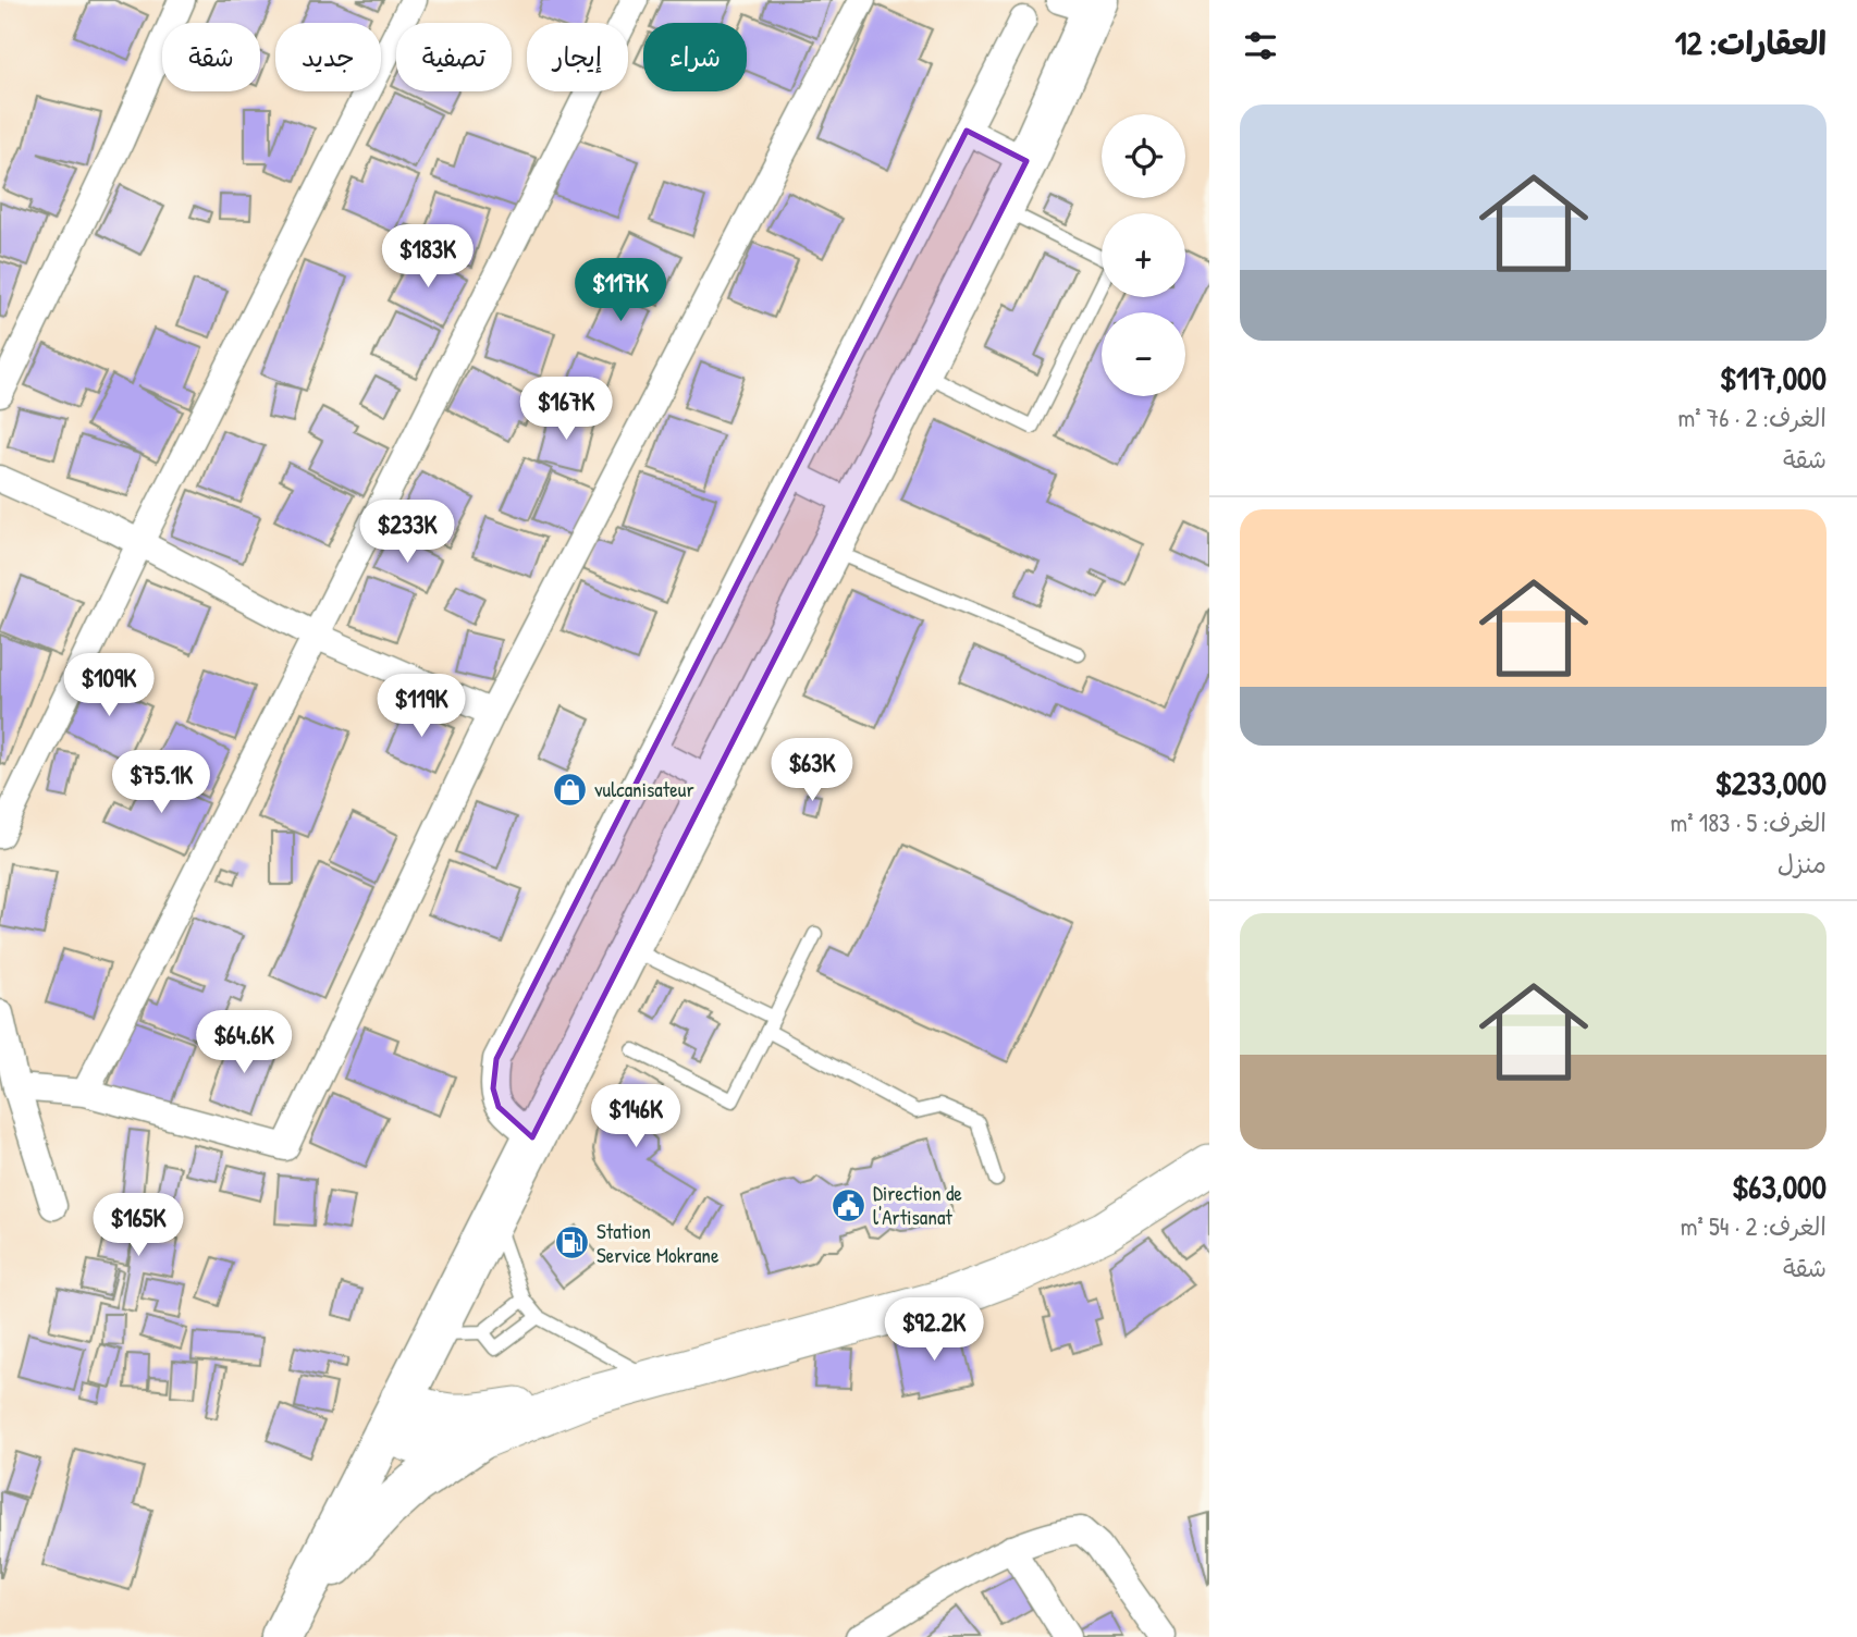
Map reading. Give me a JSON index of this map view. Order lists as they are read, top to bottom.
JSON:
{
  "places": {
    "shop": ["vulcanisateur"],
    "public building": ["Direction de l'Artisanat"],
    "fuel station": ["Station Service Mokrane"]
  },
  "page": {
    "heading": "العقارات: 12",
    "chip": [
      "شراء",
      "إيجار",
      "تصفية",
      "جديد",
      "شقة"
    ],
    "list": [
      {
        "name": "$117,000",
        "note": "الغرف: 2 · 76 m² · شقة"
      },
      {
        "name": "$233,000",
        "note": "الغرف: 5 · 183 m² · منزل"
      },
      {
        "name": "$63,000",
        "note": "الغرف: 2 · 54 m² · شقة"
      }
    ],
    "map_buttons": ["+", "−"],
    "price": [
      "$183K",
      "$117K",
      "$167K",
      "$233K",
      "$109K",
      "$119K",
      "$63K",
      "$75.1K",
      "$64.6K",
      "$146K",
      "$165K",
      "$92.2K"
    ]
  }
}
